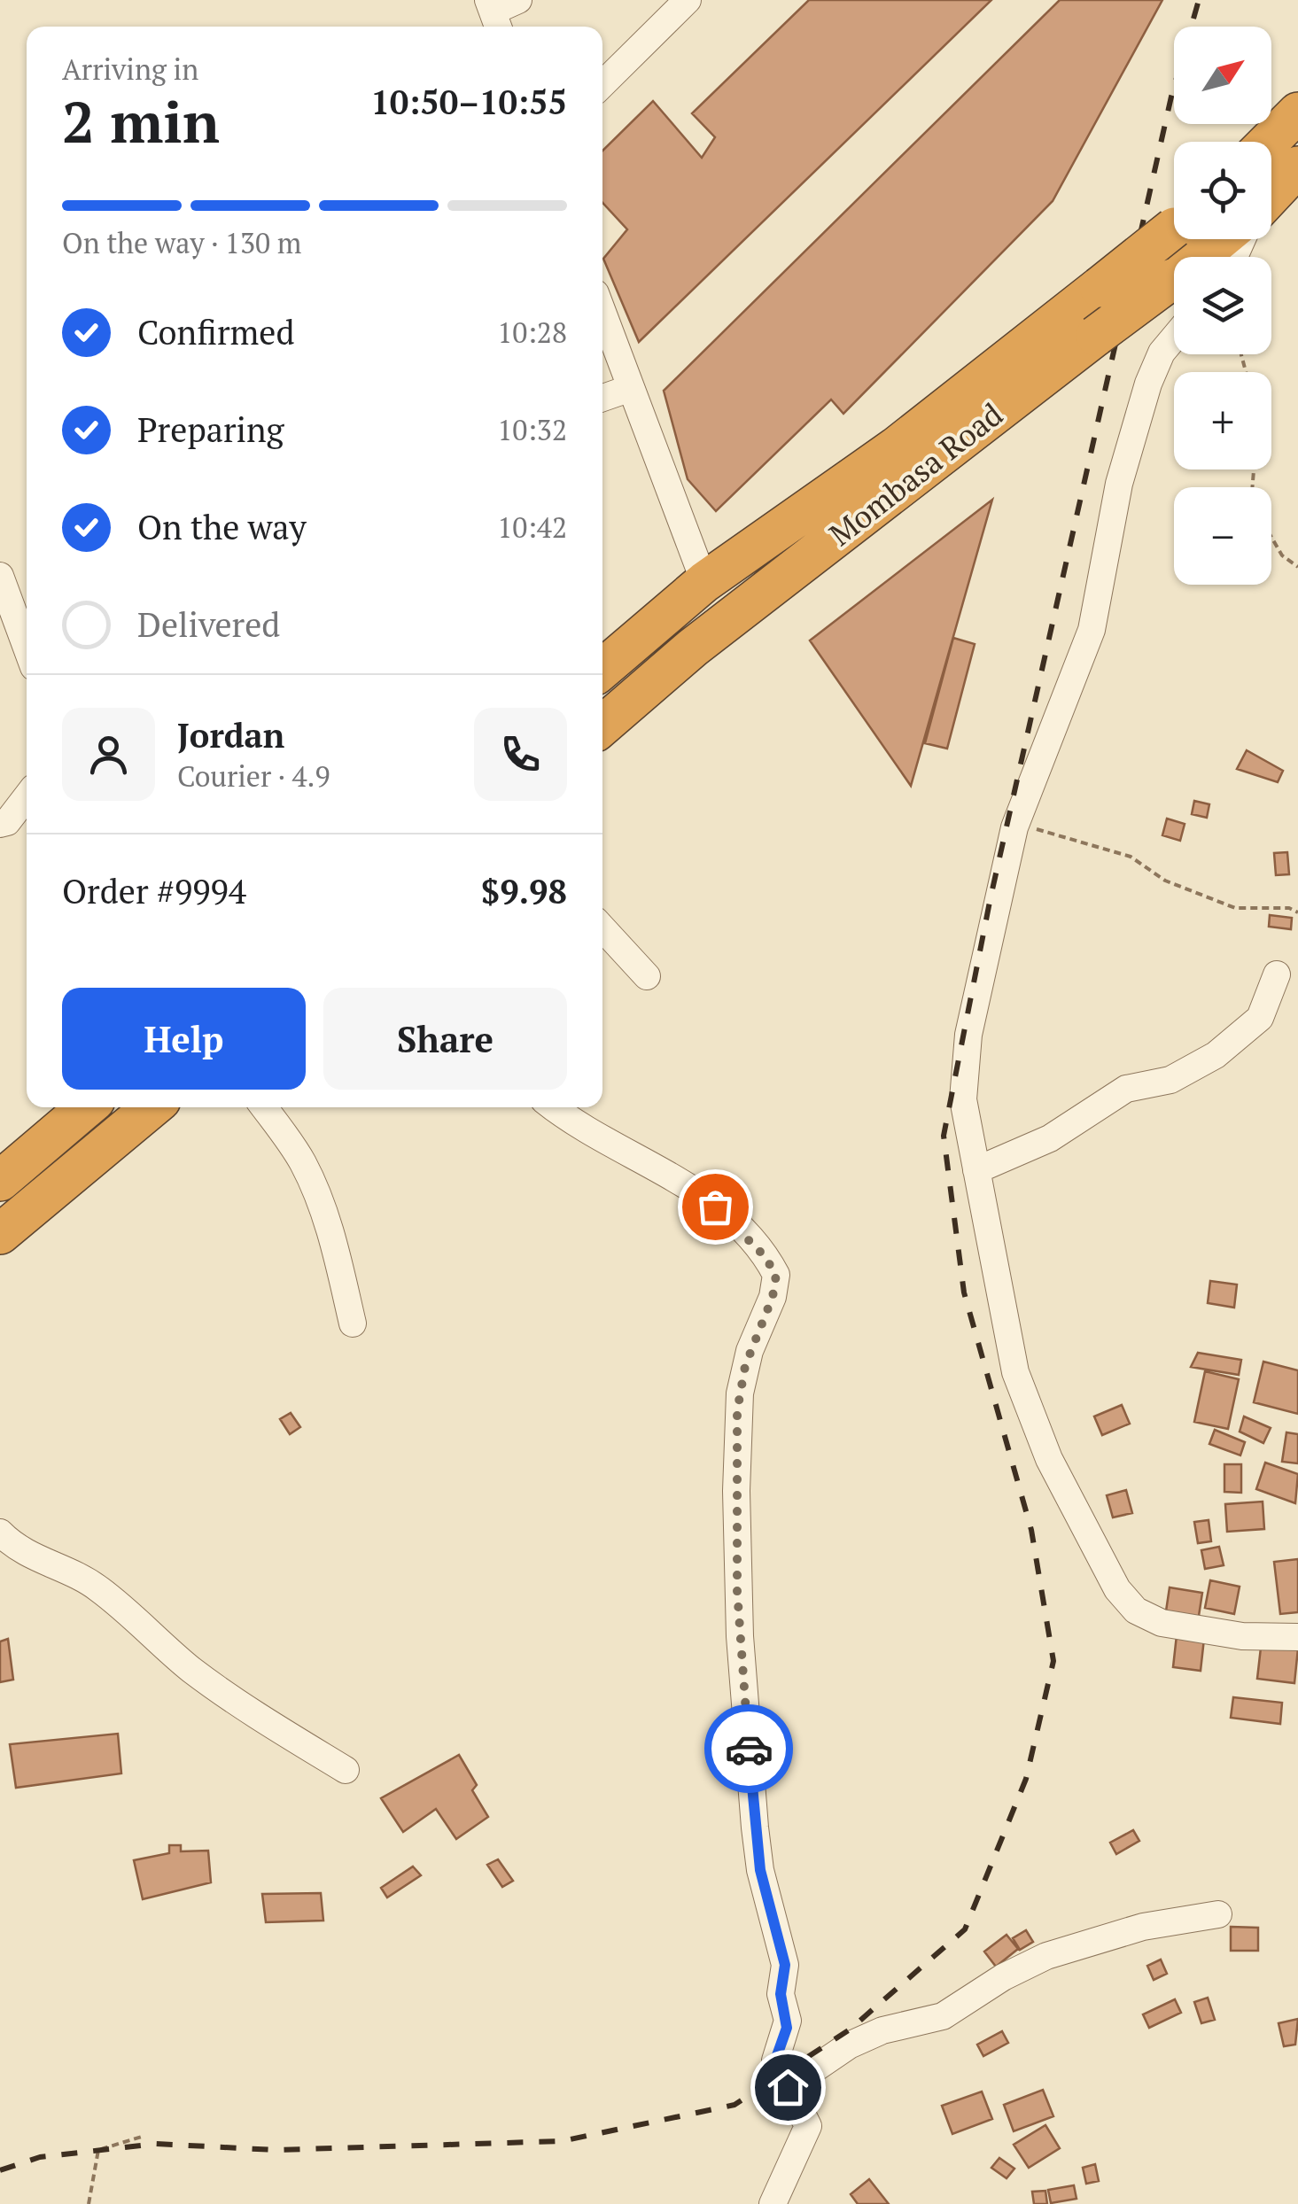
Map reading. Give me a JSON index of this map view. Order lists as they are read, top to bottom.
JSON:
{
  "streets": {
    "highway": ["Mombasa Road"]
  },
  "north": "top right",
  "page": {
    "map_buttons": ["+", "−"],
    "heading": ["2 min", "Arriving in", "10:50–10:55"],
    "panel": [
      "Jordan",
      "Courier · 4.9",
      "Order #9994",
      "$9.98"
    ],
    "bar": "On the way · 130 m",
    "list": [
      ["Confirmed", "10:28"],
      ["Preparing", "10:32"],
      ["On the way", "10:42"],
      "Delivered"
    ],
    "buttons": ["Help", "Share"]
  }
}
